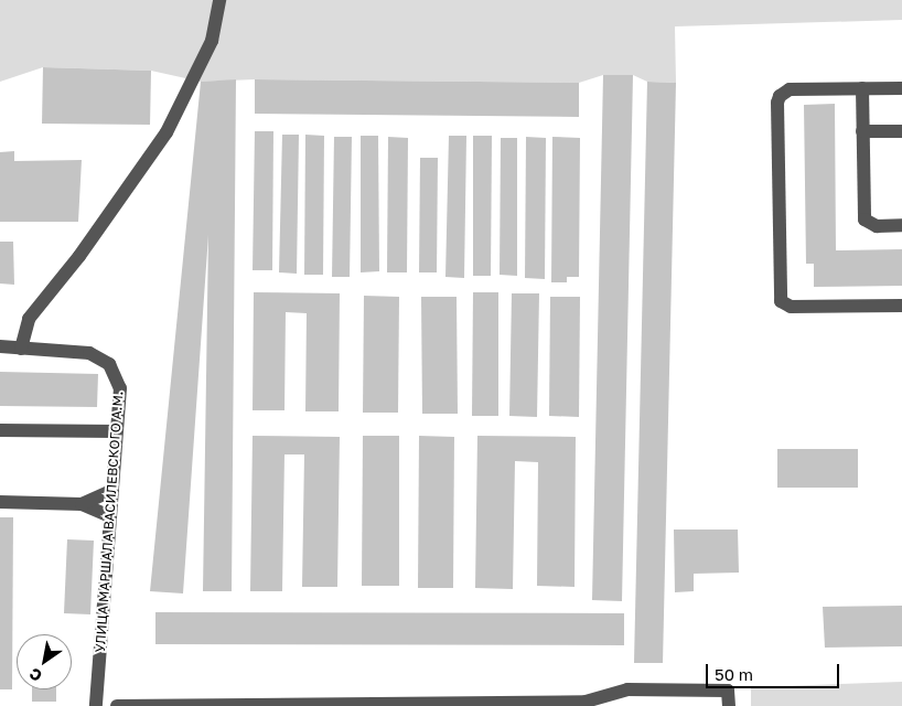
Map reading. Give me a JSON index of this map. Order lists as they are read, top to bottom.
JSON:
{
  "streets": {
    "street": ["УЛИЦА МАРШАЛА ВАСИЛЕВСКОГО А.М."]
  },
  "scale_bar": "50 m",
  "north": "bottom left"
}
